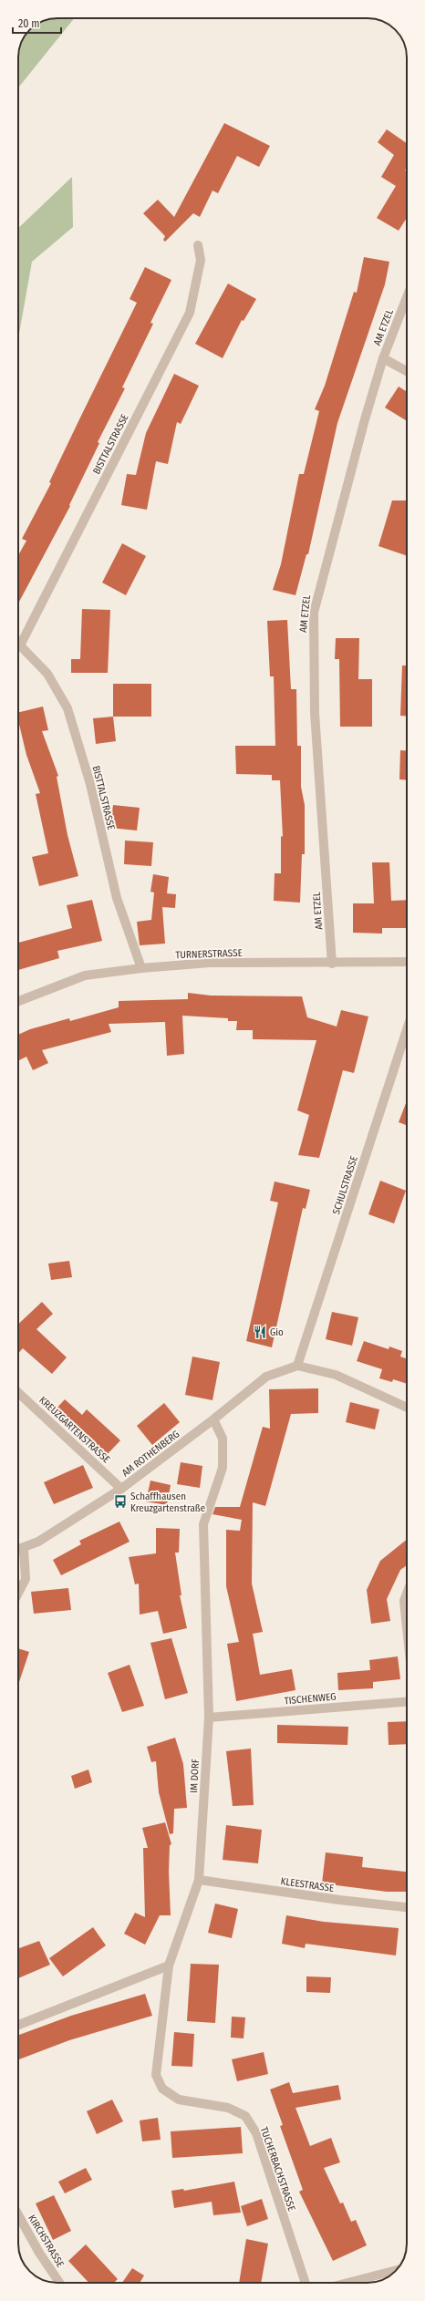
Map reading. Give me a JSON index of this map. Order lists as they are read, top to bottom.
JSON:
{
  "streets": {
    "street": [
      "AM ETZEL",
      "BISTTALSTRASSE",
      "TURNERSTRASSE",
      "SCHULSTRASSE",
      "KREUZGARTENSTRASSE",
      "AM ROTHENBERG",
      "TISCHENWEG",
      "IM DORF",
      "KLEESTRASSE",
      "TUCHERBACHSTRASSE",
      "KIRCHSTRASSE"
    ]
  },
  "crossings": [
    ["AM ETZEL", "TURNERSTRASSE"],
    ["BISTTALSTRASSE", "TURNERSTRASSE"],
    ["SCHULSTRASSE", "AM ROTHENBERG"],
    ["KREUZGARTENSTRASSE", "AM ROTHENBERG"],
    ["AM ROTHENBERG", "IM DORF"],
    ["TISCHENWEG", "IM DORF"],
    ["IM DORF", "KLEESTRASSE"],
    ["IM DORF", "TUCHERBACHSTRASSE"]
  ],
  "places": {
    "restaurant": ["Gio"],
    "bus stop": ["Schaffhausen Kreuzgartenstraße"]
  },
  "scale_bar": "20 m"
}
